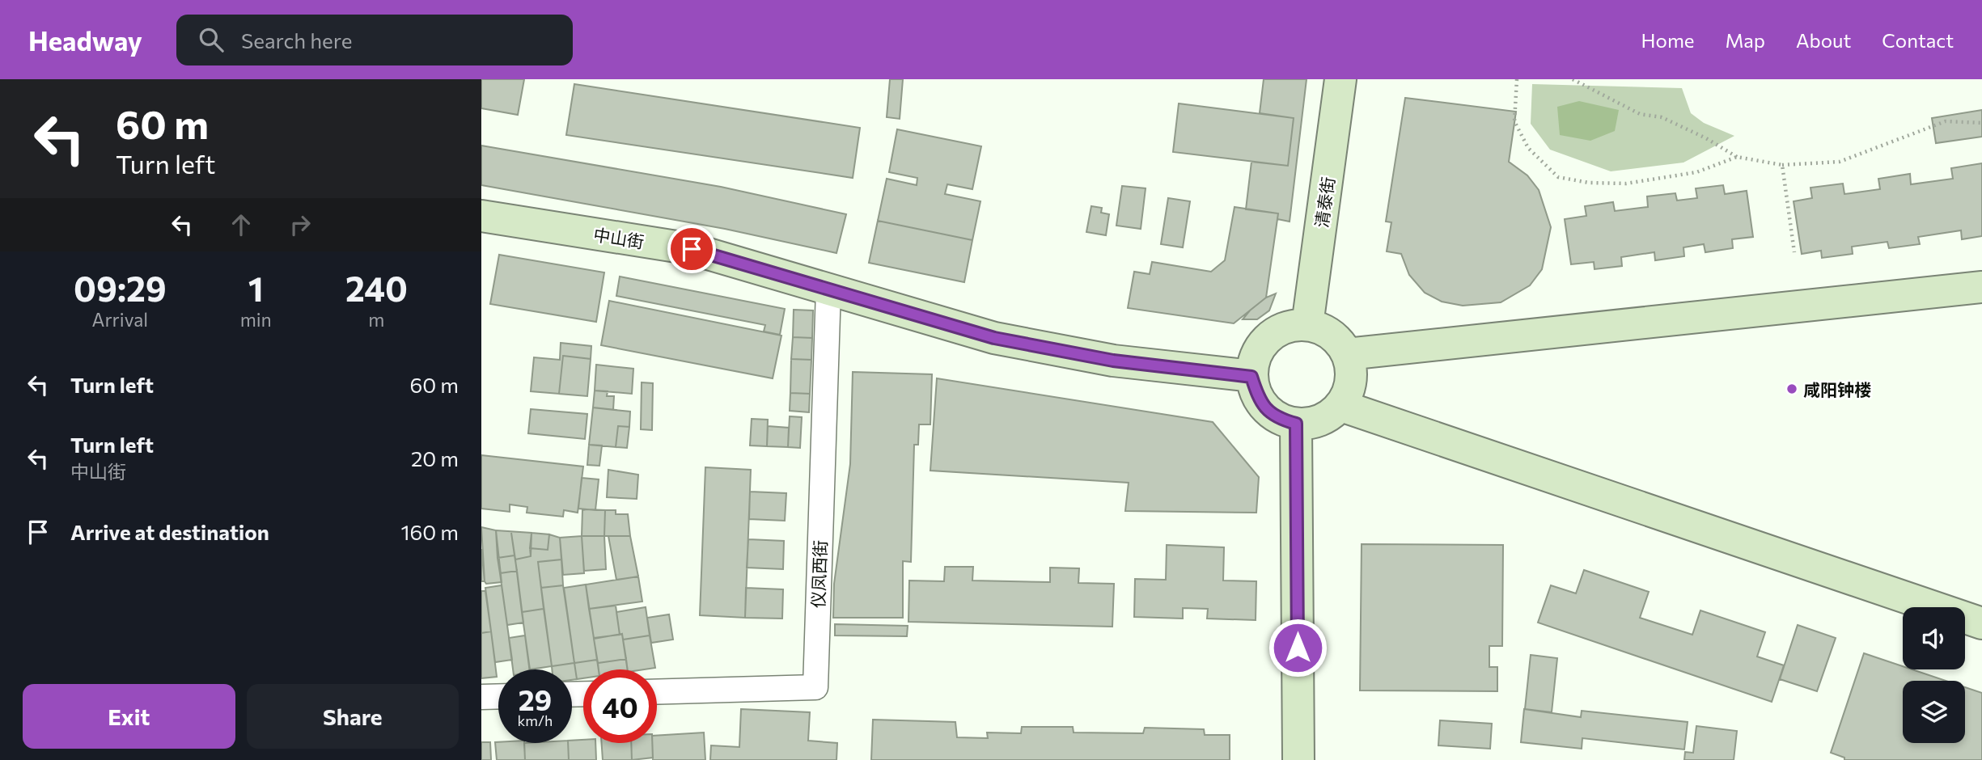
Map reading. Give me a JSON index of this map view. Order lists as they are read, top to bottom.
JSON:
{
  "streets": {
    "street": ["清泰街", "中山街", "仪凤西街"]
  },
  "crossings": [
    ["清泰街", "中山街"],
    ["中山街", "仪凤西街"]
  ],
  "places": ["咸阳钟楼"],
  "page": {
    "header": "Headway",
    "search": "Search here",
    "nav": [
      "Home",
      "Map",
      "About",
      "Contact"
    ],
    "turn": ["60 m", "Turn left"],
    "eta": [
      "09:29",
      "Arrival",
      "1",
      "min",
      "240",
      "m"
    ],
    "list": [
      {
        "name": "Turn left",
        "value": "60 m"
      },
      {
        "name": "Turn left",
        "note": "中山街",
        "value": "20 m"
      },
      {
        "name": "Arrive at destination",
        "value": "160 m"
      }
    ],
    "speed": "29 km/h",
    "limit": "40",
    "buttons": ["Exit", "Share"]
  }
}
